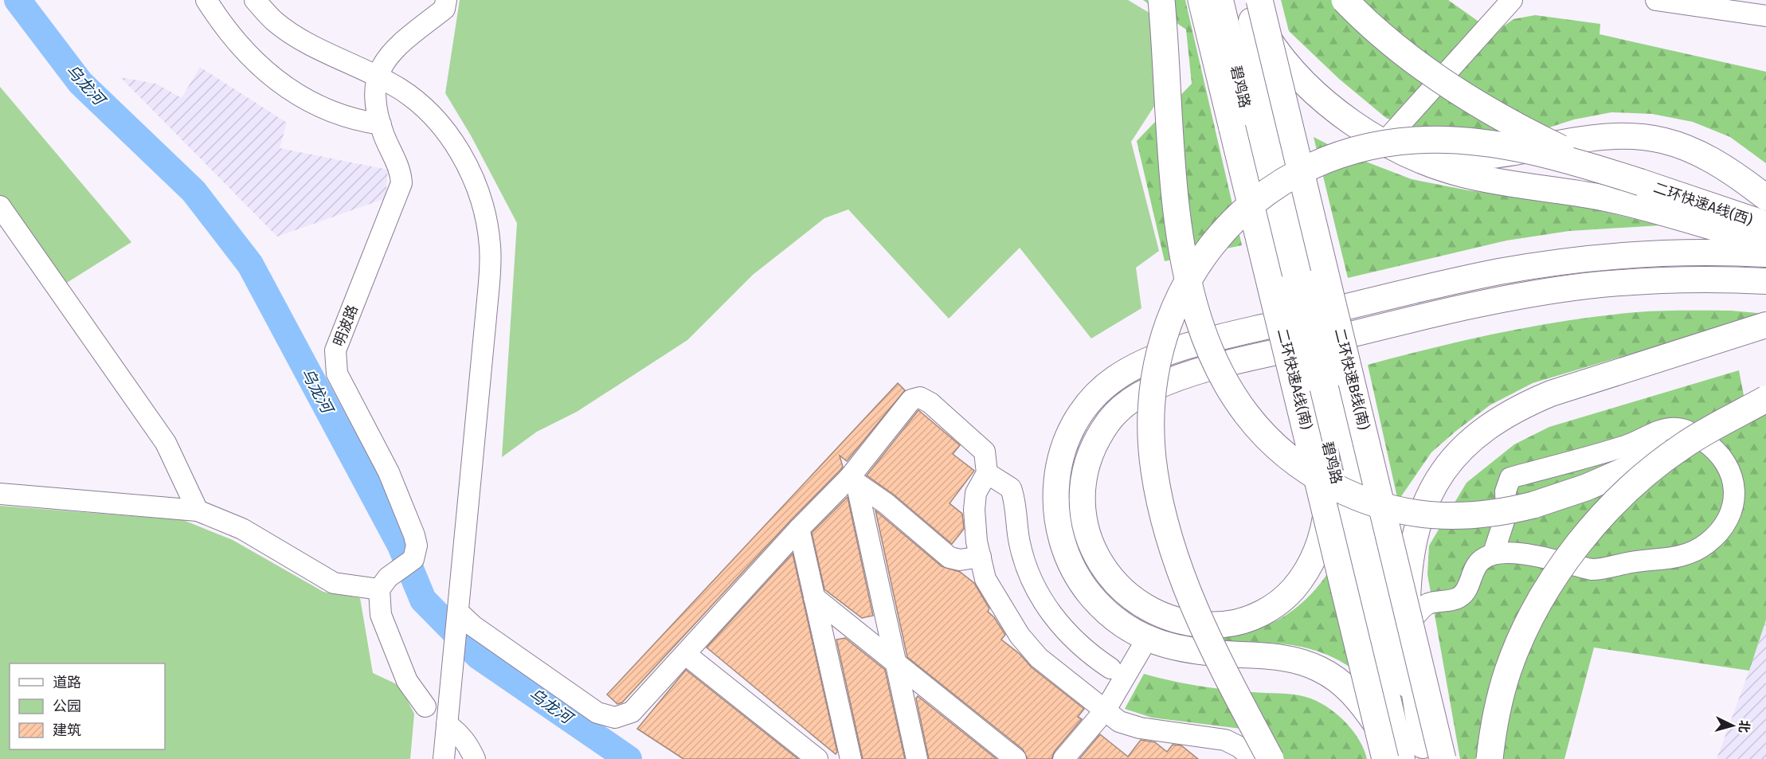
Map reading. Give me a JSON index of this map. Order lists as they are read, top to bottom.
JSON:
{
  "streets": {
    "highway": ["二环快速A线(西)", "二环快速A线(南)", "二环快速B线(南)"],
    "main road": ["碧鸡路"],
    "street": ["明波路"]
  },
  "crossings": [
    ["碧鸡路", "二环快速B线(南)"]
  ],
  "water": ["乌龙河"],
  "legend": ["道路", "公园", "建筑"],
  "north": "right"
}
